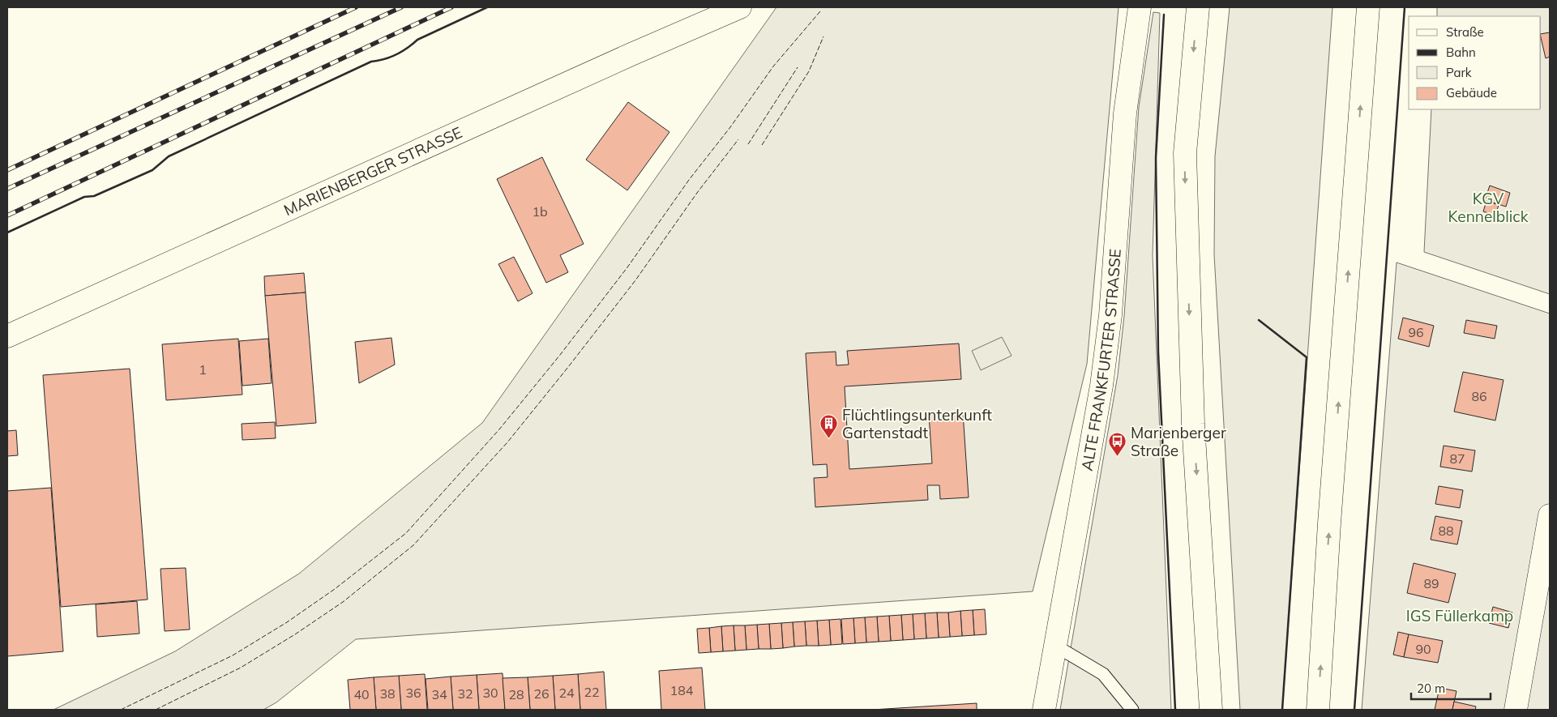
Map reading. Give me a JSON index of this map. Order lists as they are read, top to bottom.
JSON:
{
  "streets": {
    "main road": ["MARIENBERGER STRASSE", "ALTE FRANKFURTER STRASSE"]
  },
  "parks": ["KGV Kennelblick", "IGS Füllerkamp"],
  "places": {
    "building": ["Flüchtlingsunterkunft Gartenstadt"],
    "bus stop": ["Marienberger Straße"]
  },
  "house_numbers": [
    "1b",
    "96",
    "1",
    "86",
    "87",
    "88",
    "89",
    "90",
    "184",
    "22",
    "36",
    "30",
    "24",
    "38",
    "32",
    "26",
    "40",
    "34",
    "28"
  ],
  "legend": [
    "Straße",
    "Bahn",
    "Park",
    "Gebäude"
  ],
  "scale_bar": "20 m"
}
